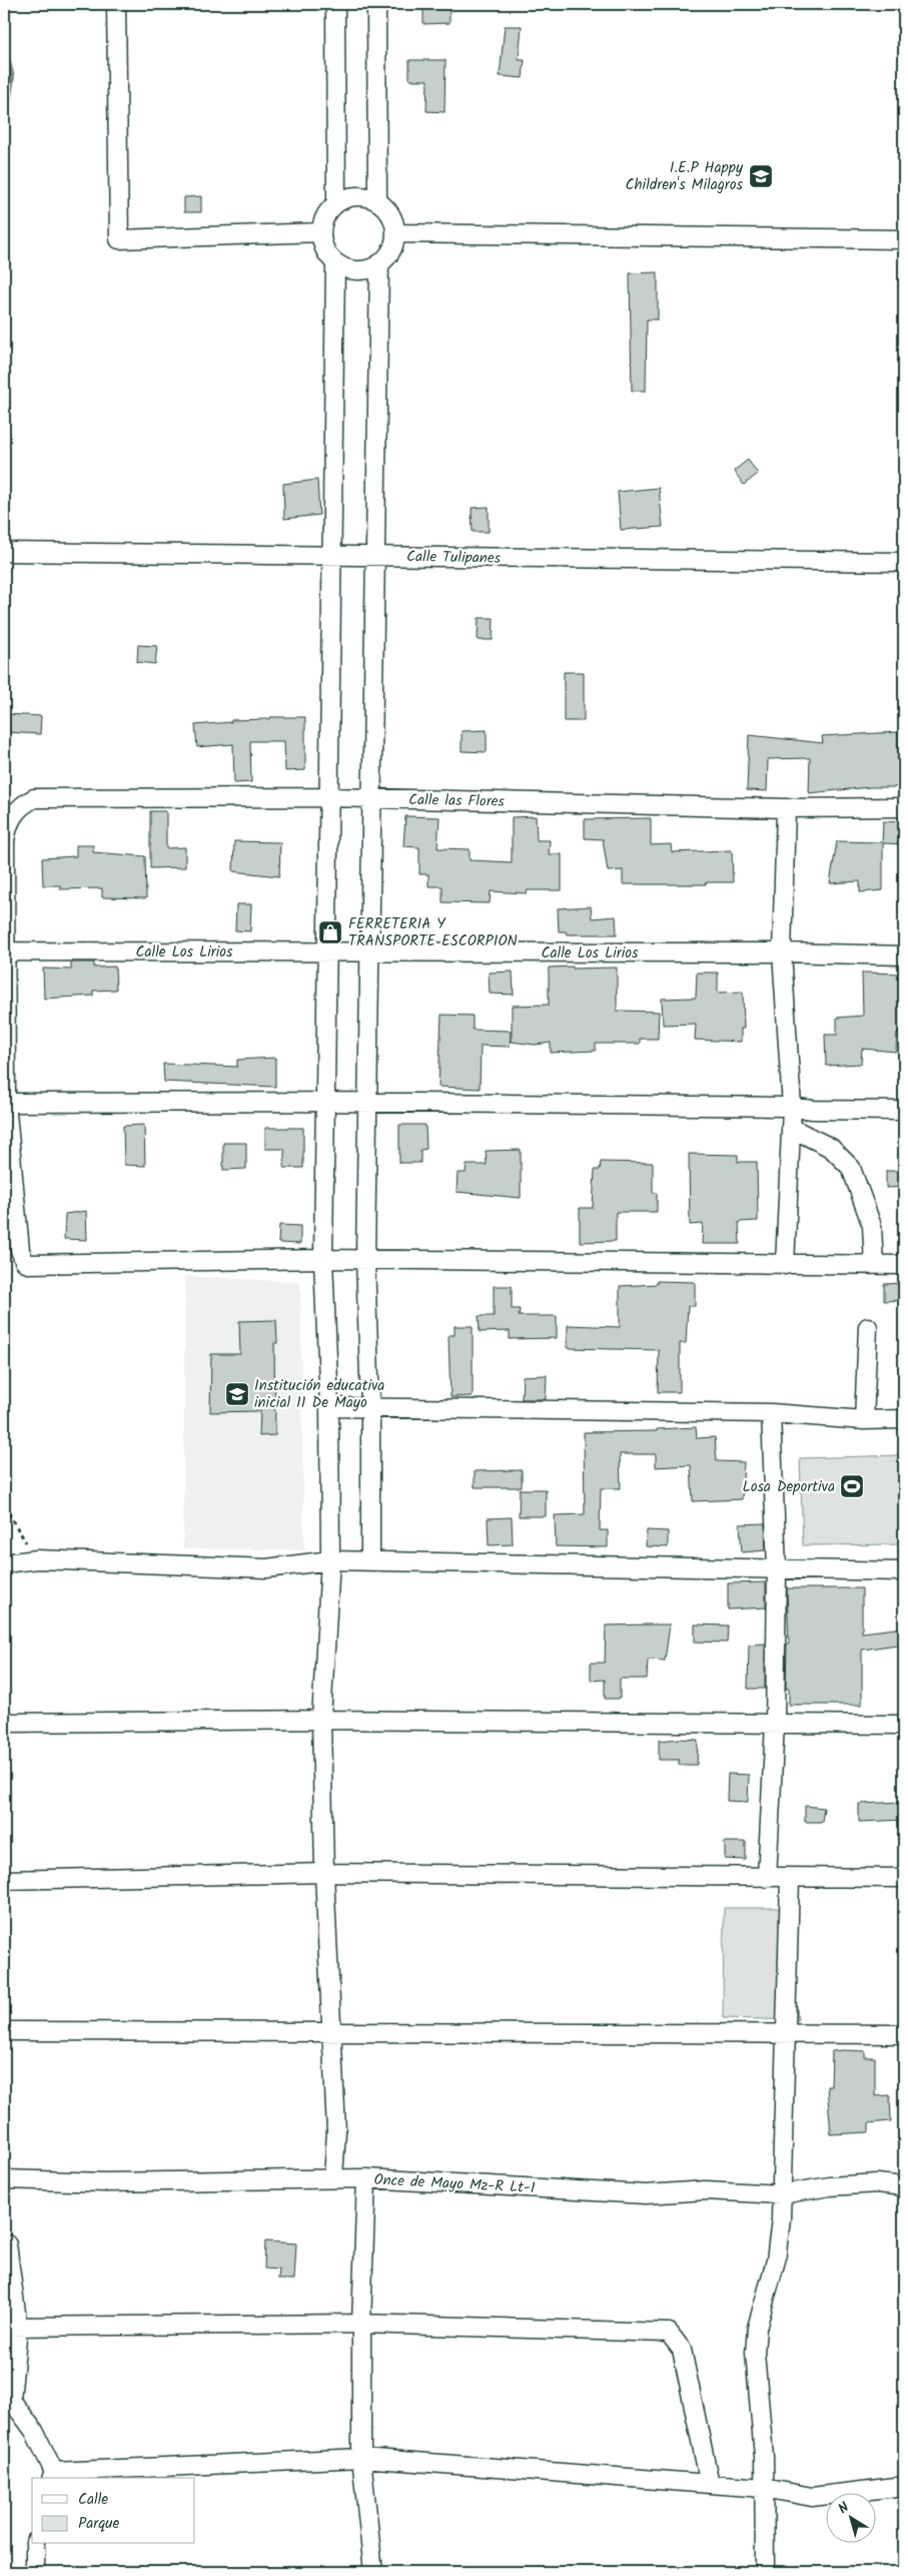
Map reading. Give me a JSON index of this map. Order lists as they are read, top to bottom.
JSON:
{
  "streets": {
    "street": [
      "Calle Tulipanes",
      "Calle las Flores",
      "Calle Los Lirios",
      "Once de Mayo Mz-R Lt-1"
    ]
  },
  "crossings": [
    ["Calle las Flores", "Calle Los Lirios"]
  ],
  "places": {
    "school or university": ["I.E.P Happy Children's Milagros", "Institución educativa inicial 11 De Mayo"],
    "shop": ["FERRETERIA Y TRANSPORTE ESCORPION"],
    "sports": ["Losa Deportiva"]
  },
  "legend": ["Calle", "Parque"],
  "north": "top left"
}
